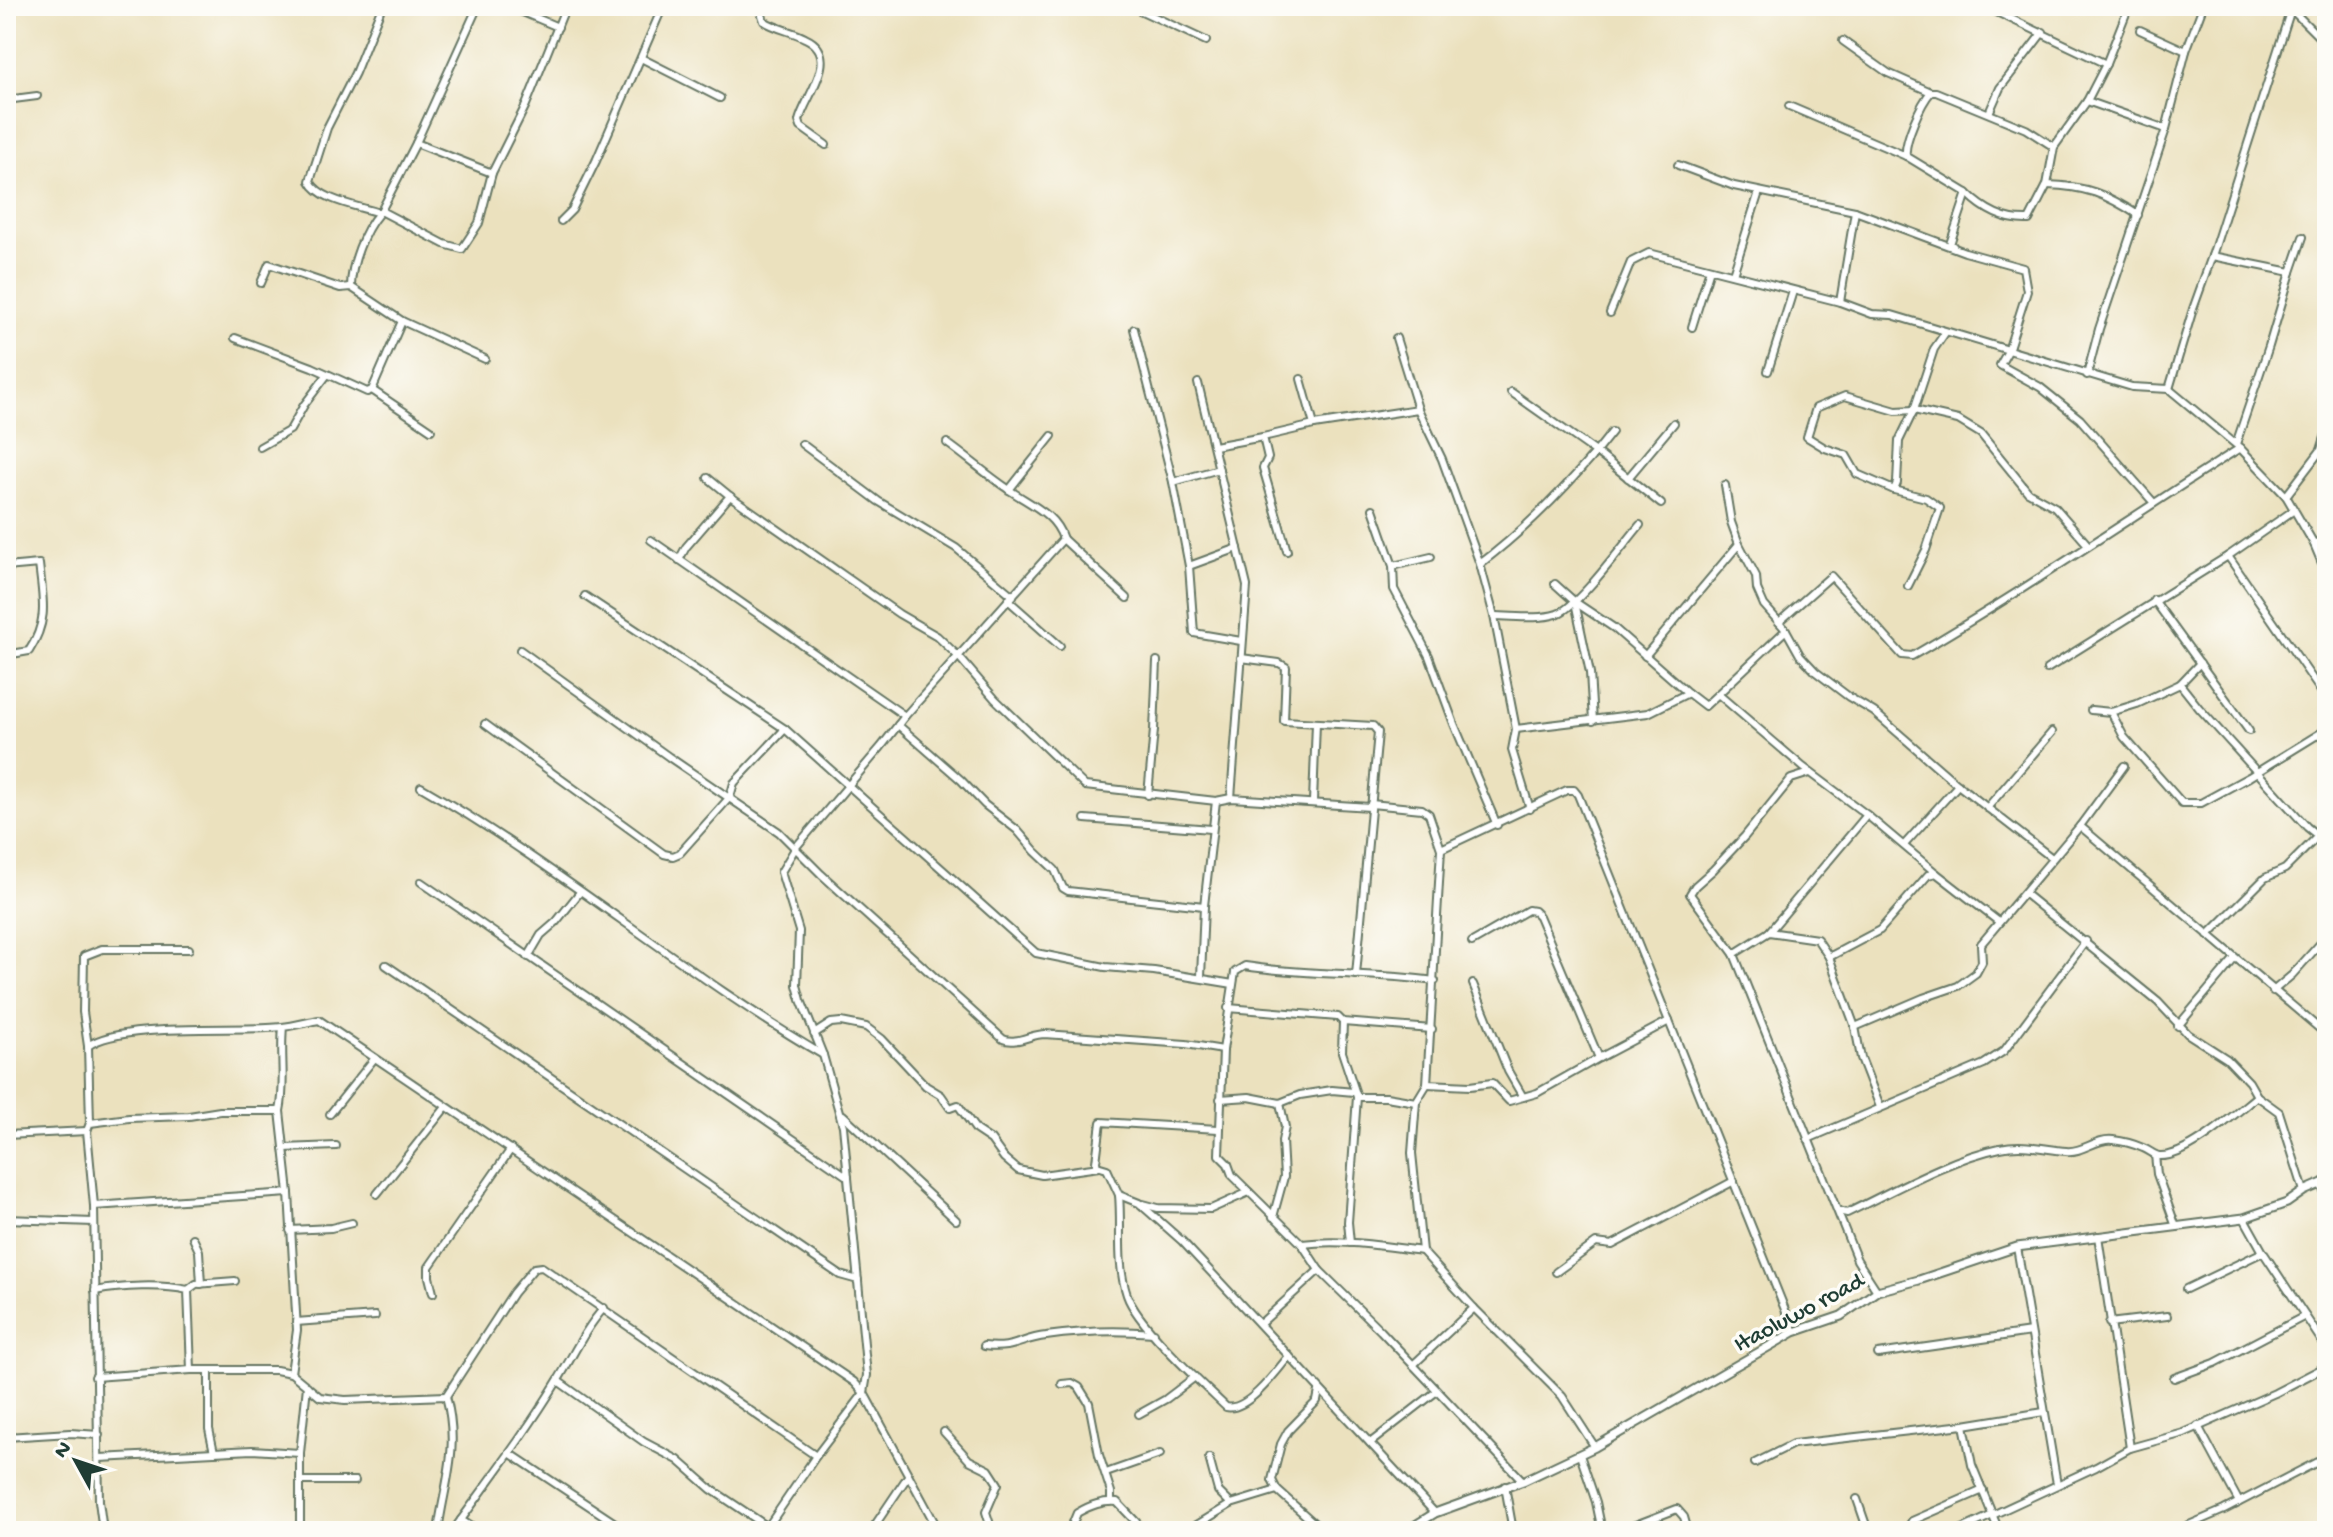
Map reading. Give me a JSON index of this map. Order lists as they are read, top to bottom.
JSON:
{
  "streets": {
    "street": ["Itaoluwo road"]
  },
  "north": "top left"
}
